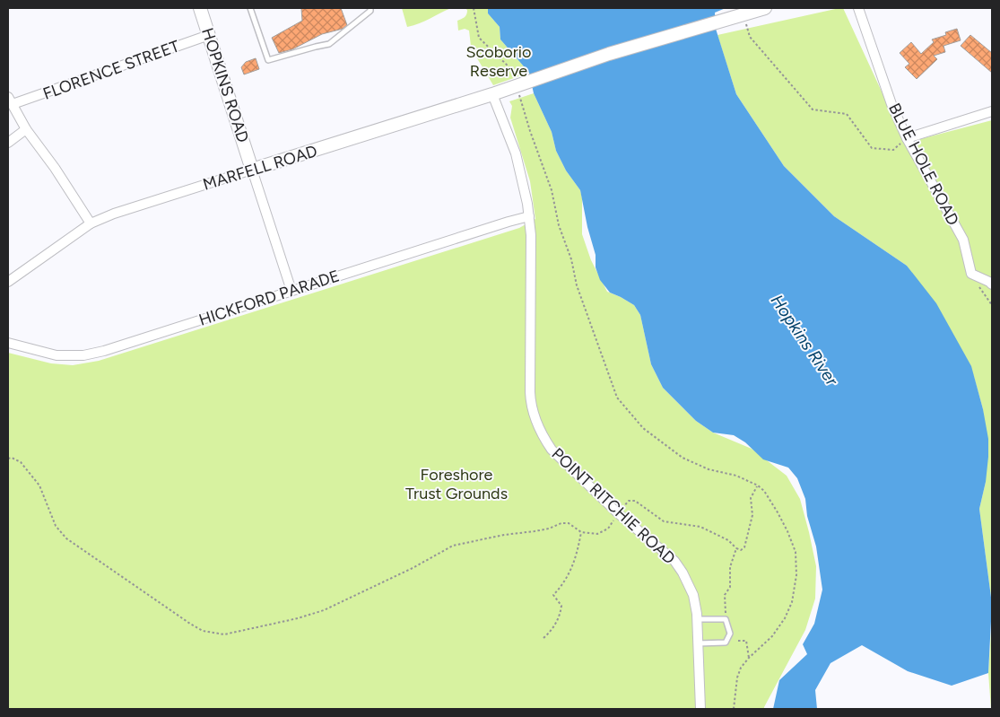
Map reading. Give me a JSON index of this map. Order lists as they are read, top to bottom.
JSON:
{
  "streets": {
    "street": [
      "FLORENCE STREET",
      "HOPKINS ROAD",
      "BLUE HOLE ROAD",
      "MARFELL ROAD",
      "HICKFORD PARADE",
      "POINT RITCHIE ROAD"
    ]
  },
  "crossings": [
    ["FLORENCE STREET", "HOPKINS ROAD"],
    ["HOPKINS ROAD", "MARFELL ROAD"],
    ["HOPKINS ROAD", "HICKFORD PARADE"],
    ["MARFELL ROAD", "POINT RITCHIE ROAD"],
    ["HICKFORD PARADE", "POINT RITCHIE ROAD"]
  ],
  "water": ["Hopkins River"],
  "parks": ["Scoborio Reserve", "Foreshore Trust Grounds"]
}
